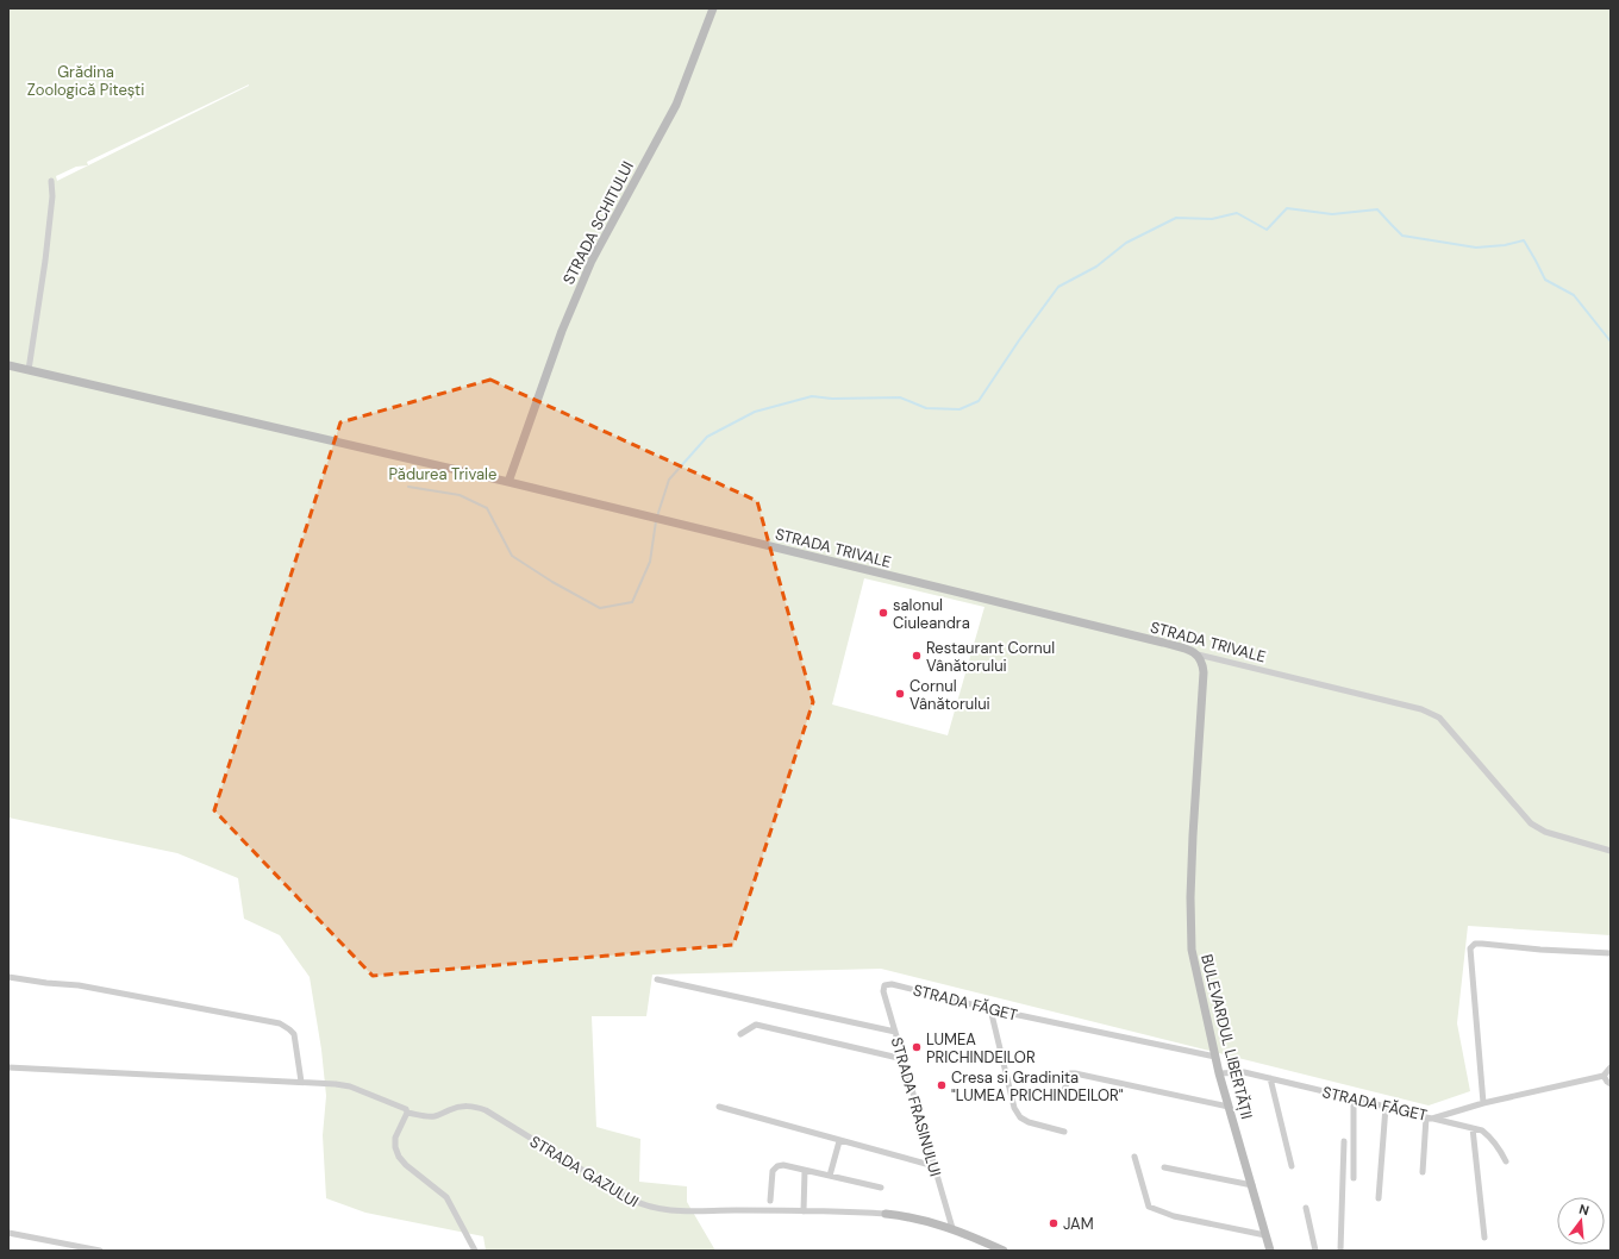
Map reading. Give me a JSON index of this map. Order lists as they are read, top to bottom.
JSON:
{
  "streets": {
    "main road": ["STRADA SCHITULUI", "STRADA TRIVALE", "BULEVARDUL LIBERTĂȚII"],
    "street": ["STRADA FĂGET", "STRADA FRASINULUI", "STRADA GAZULUI"]
  },
  "crossings": [
    ["STRADA SCHITULUI", "STRADA TRIVALE"],
    ["STRADA TRIVALE", "BULEVARDUL LIBERTĂȚII"],
    ["STRADA FĂGET", "BULEVARDUL LIBERTĂȚII"],
    ["STRADA FĂGET", "STRADA FRASINULUI"]
  ],
  "parks": ["Grădina Zoologică Pitești", "Pădurea Trivale"],
  "places": [
    "salonul Ciuleandra",
    "Restaurant Cornul Vânătorului",
    "Cornul Vânătorului",
    "LUMEA PRICHINDEILOR",
    "Cresa si Gradinita \"LUMEA PRICHINDEILOR\"",
    "JAM"
  ],
  "north": "top"
}
